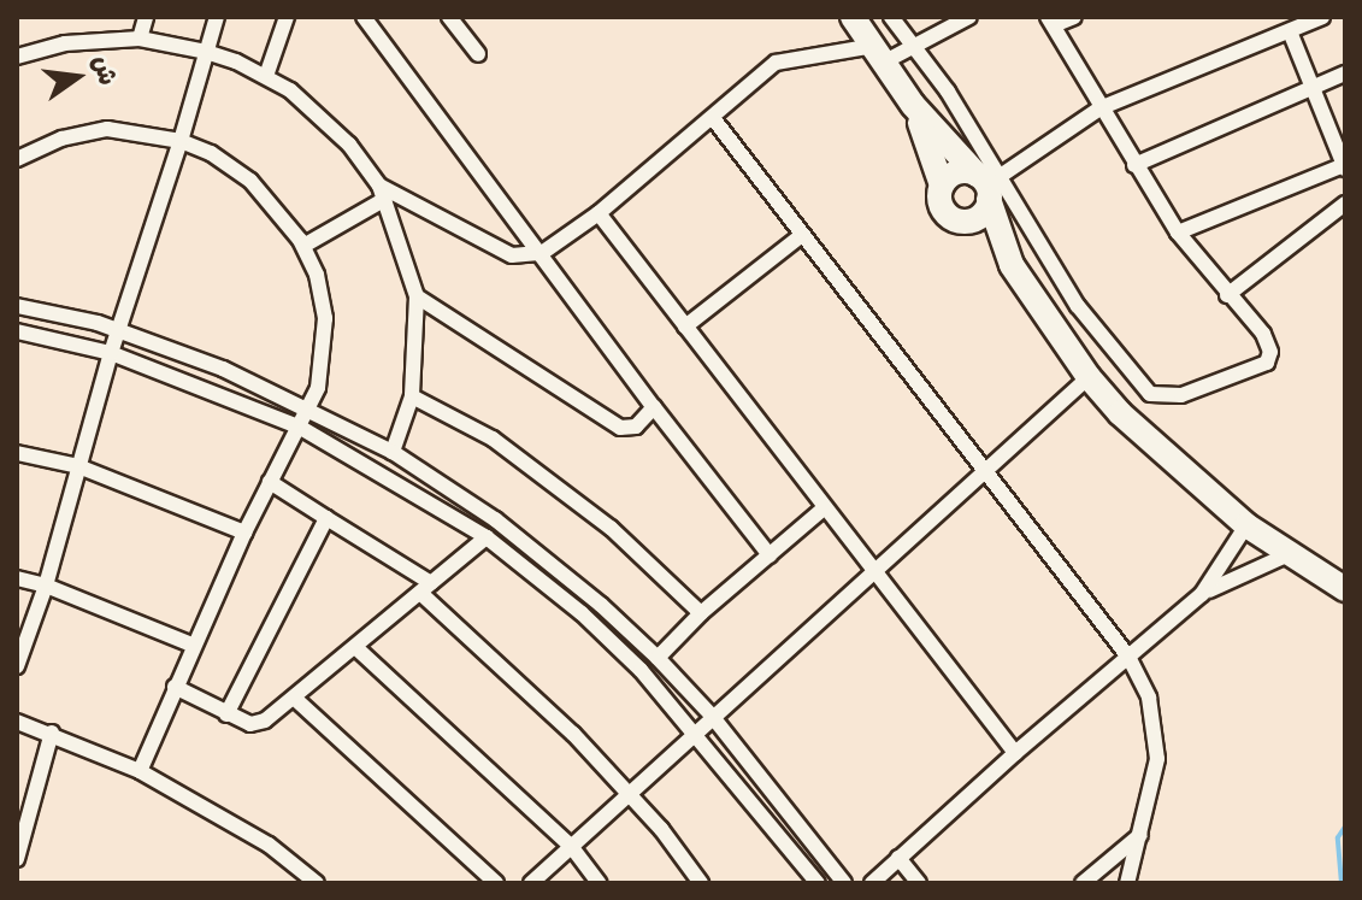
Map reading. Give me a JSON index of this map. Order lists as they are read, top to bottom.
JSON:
{
  "north": "right"
}
